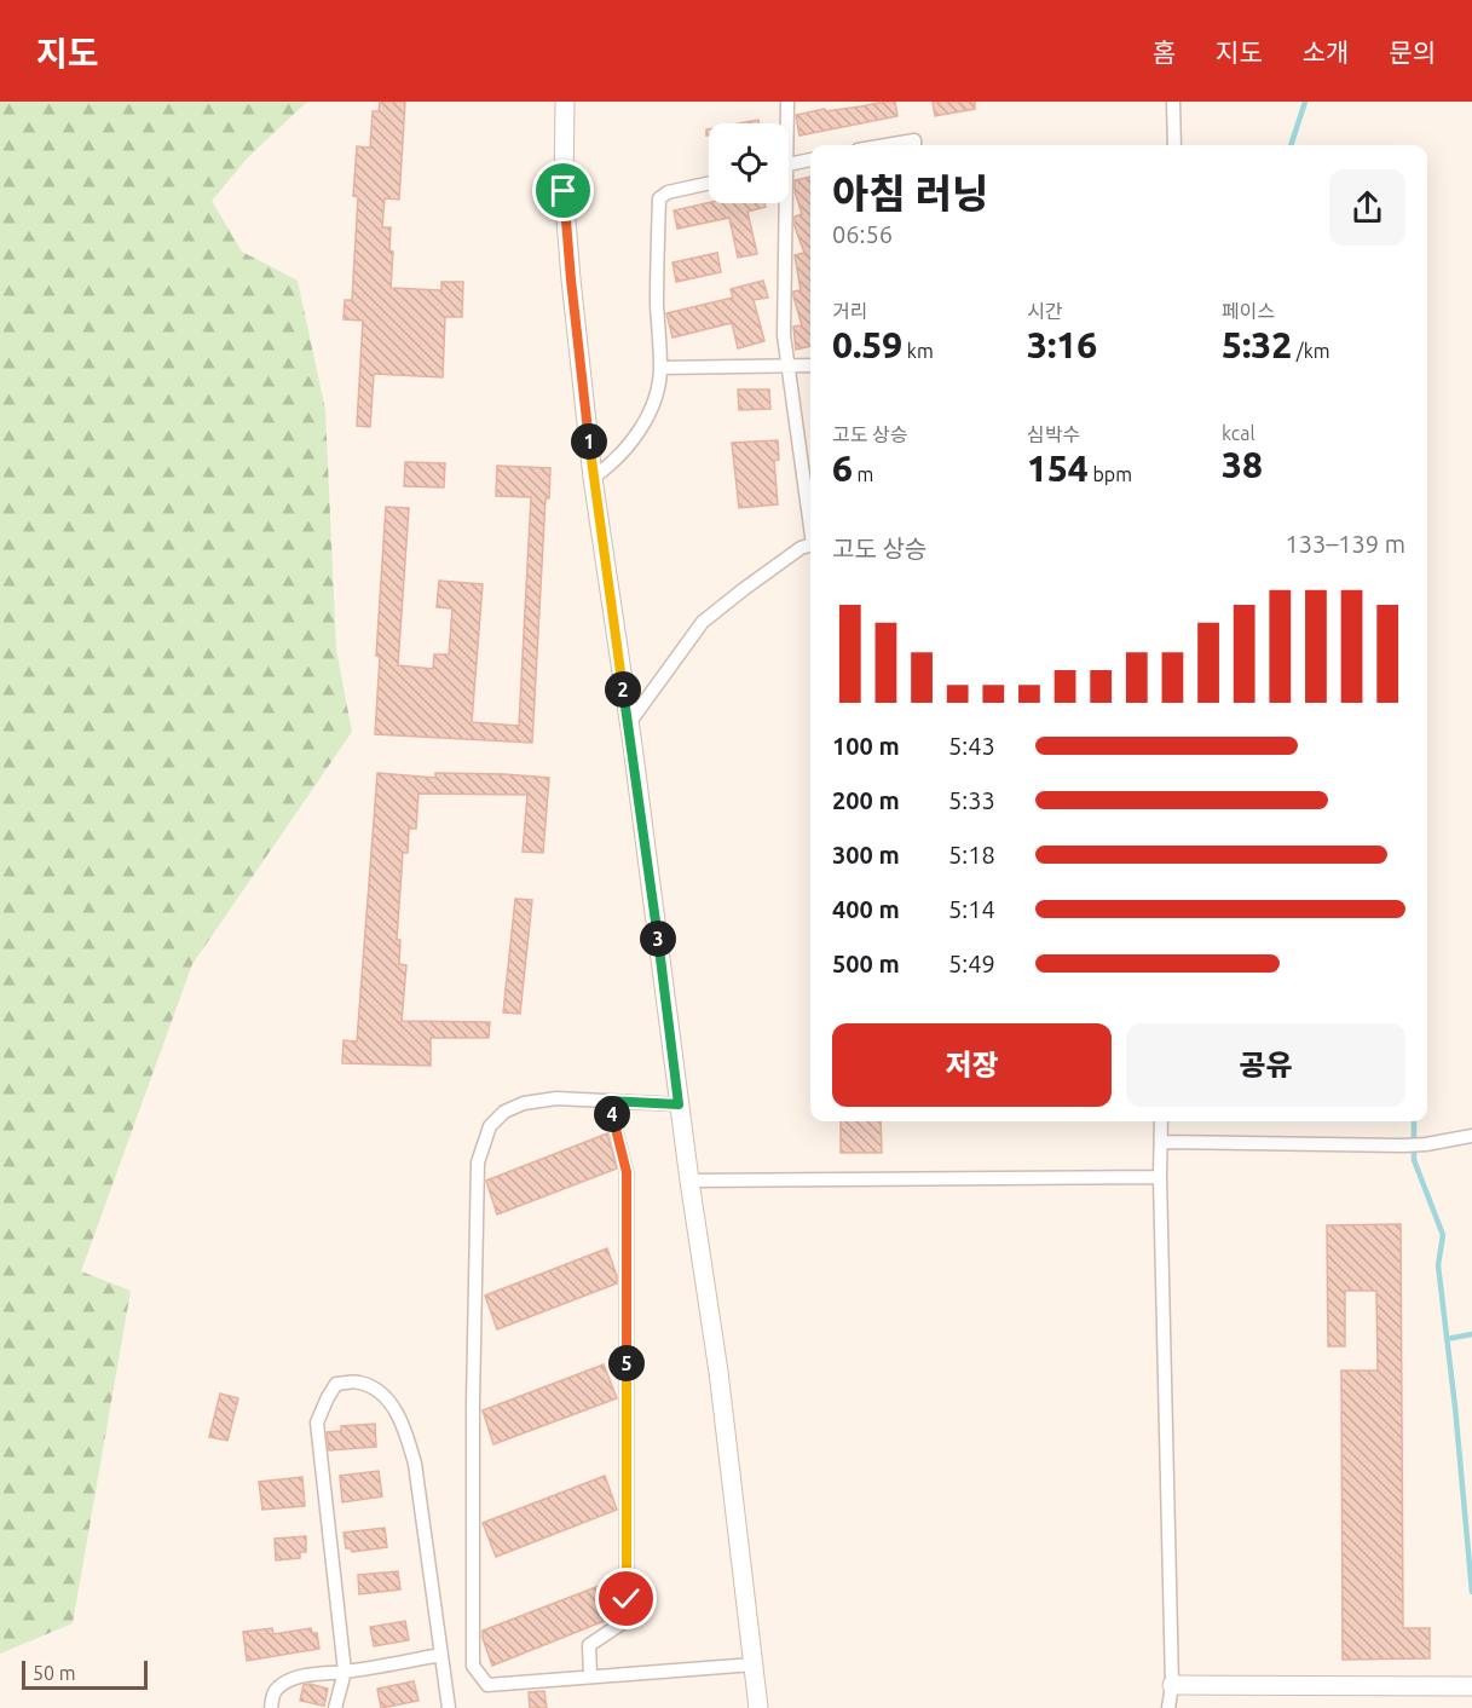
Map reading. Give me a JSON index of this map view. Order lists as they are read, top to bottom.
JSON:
{
  "scale_bar": "50 m",
  "page": {
    "header": "지도",
    "nav": [
      "홈",
      "지도",
      "소개",
      "문의"
    ],
    "heading": ["아침 러닝", "06:56"],
    "stats": [
      ["거리", "0.59 km"],
      ["시간", "3:16"],
      ["페이스", "5:32 /km"],
      ["고도 상승", "6 m"],
      ["심박수", "154 bpm"],
      ["kcal", "38"]
    ],
    "pins": [
      "1",
      "2",
      "3",
      "4",
      "5"
    ],
    "chart": ["고도 상승", "133–139 m"],
    "list": [
      {
        "name": "100 m",
        "note": "5:43"
      },
      {
        "name": "200 m",
        "note": "5:33"
      },
      {
        "name": "300 m",
        "note": "5:18"
      },
      {
        "name": "400 m",
        "note": "5:14"
      },
      {
        "name": "500 m",
        "note": "5:49"
      }
    ],
    "buttons": ["저장", "공유"],
    "scale": "50 m"
  }
}
